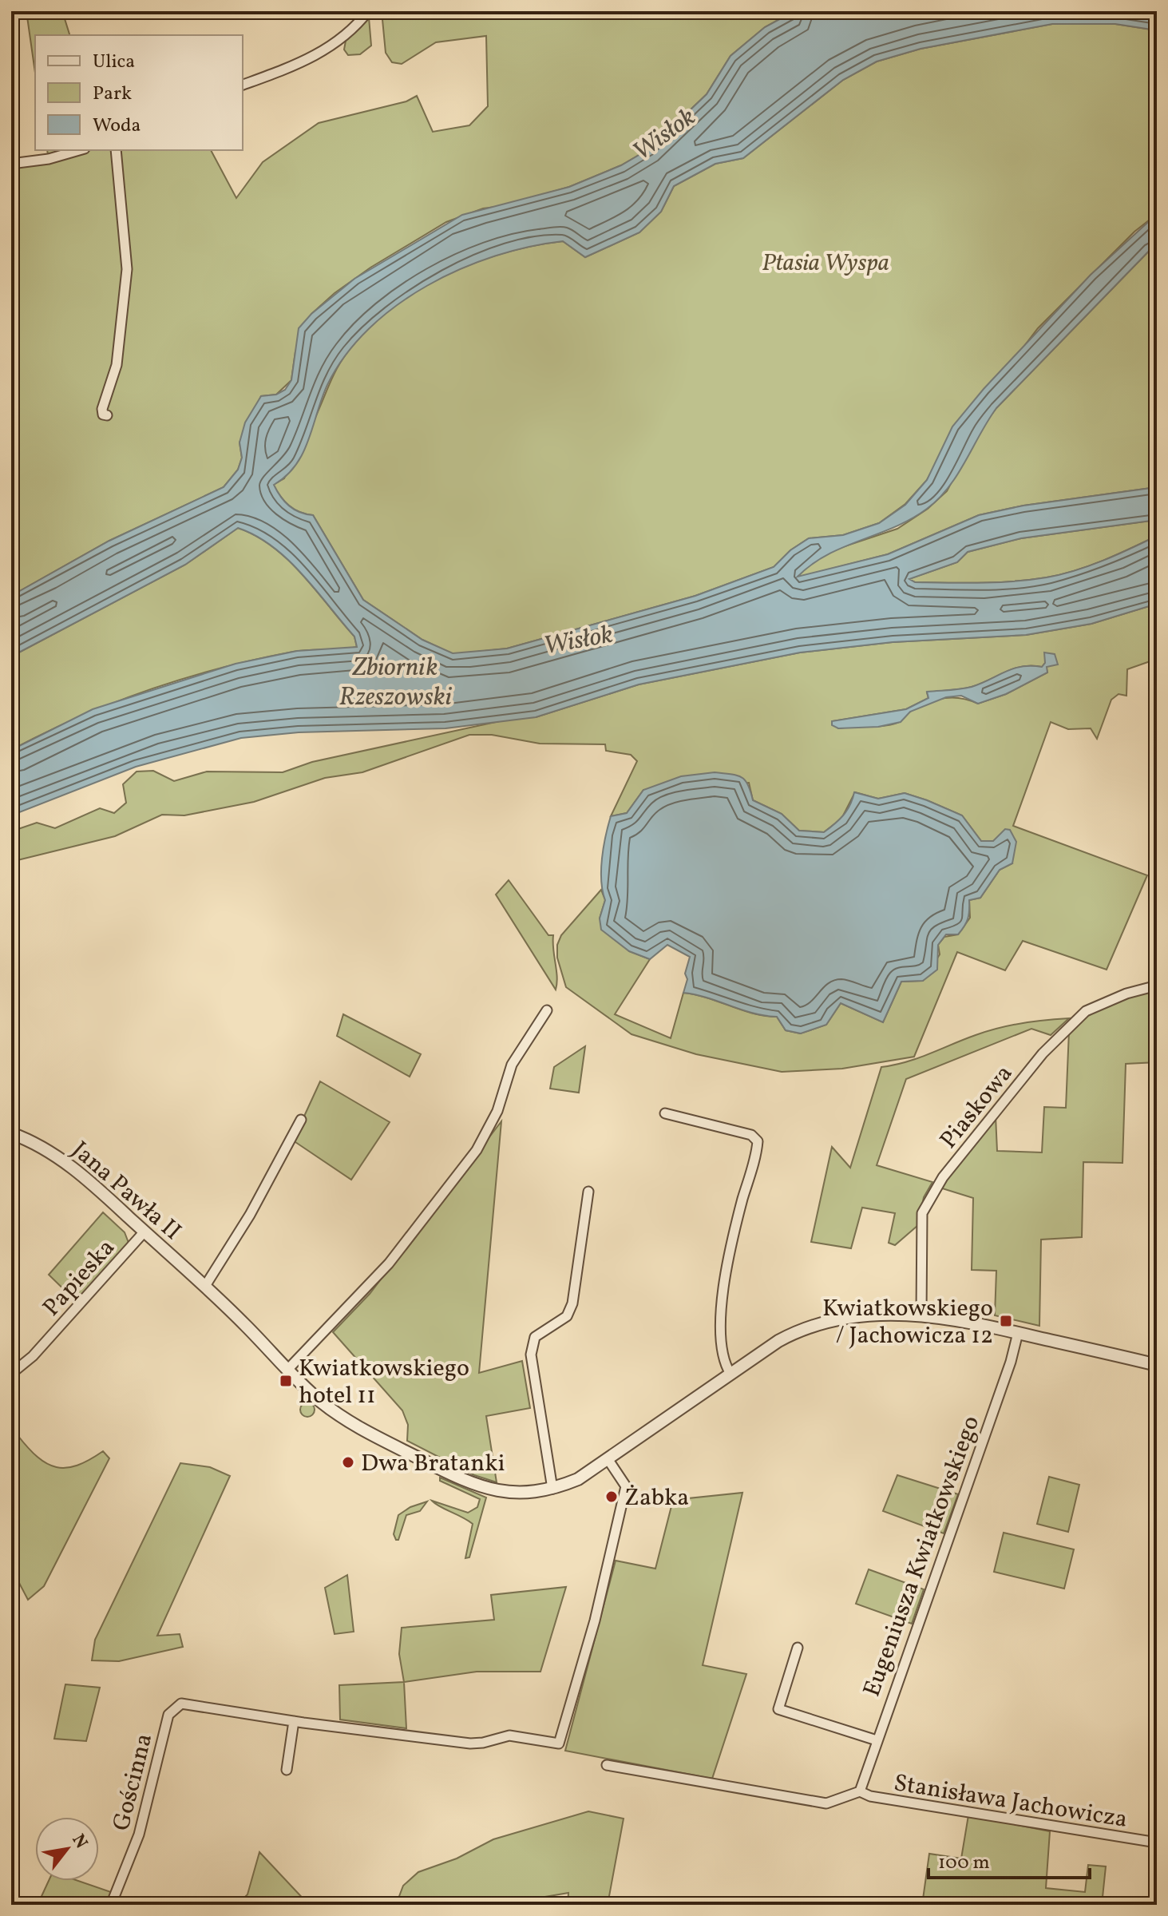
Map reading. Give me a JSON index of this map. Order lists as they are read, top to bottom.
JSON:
{
  "streets": {
    "street": [
      "Piaskowa",
      "Jana Pawła II",
      "Papieska",
      "Eugeniusza Kwiatkowskiego",
      "Gościnna",
      "Stanisława Jachowicza"
    ]
  },
  "crossings": [
    ["Jana Pawła II", "Papieska"],
    ["Eugeniusza Kwiatkowskiego", "Stanisława Jachowicza"]
  ],
  "water": ["Wisłok", "Zbiornik Rzeszowski"],
  "parks": ["Ptasia Wyspa"],
  "places": {
    "transit": ["Kwiatkowskiego / Jachowicza 12", "Kwiatkowskiego hotel 11"],
    "other": ["Dwa Bratanki", "Żabka"]
  },
  "legend": ["Ulica", "Park", "Woda"],
  "scale_bar": "100 m",
  "north": "top right"
}
